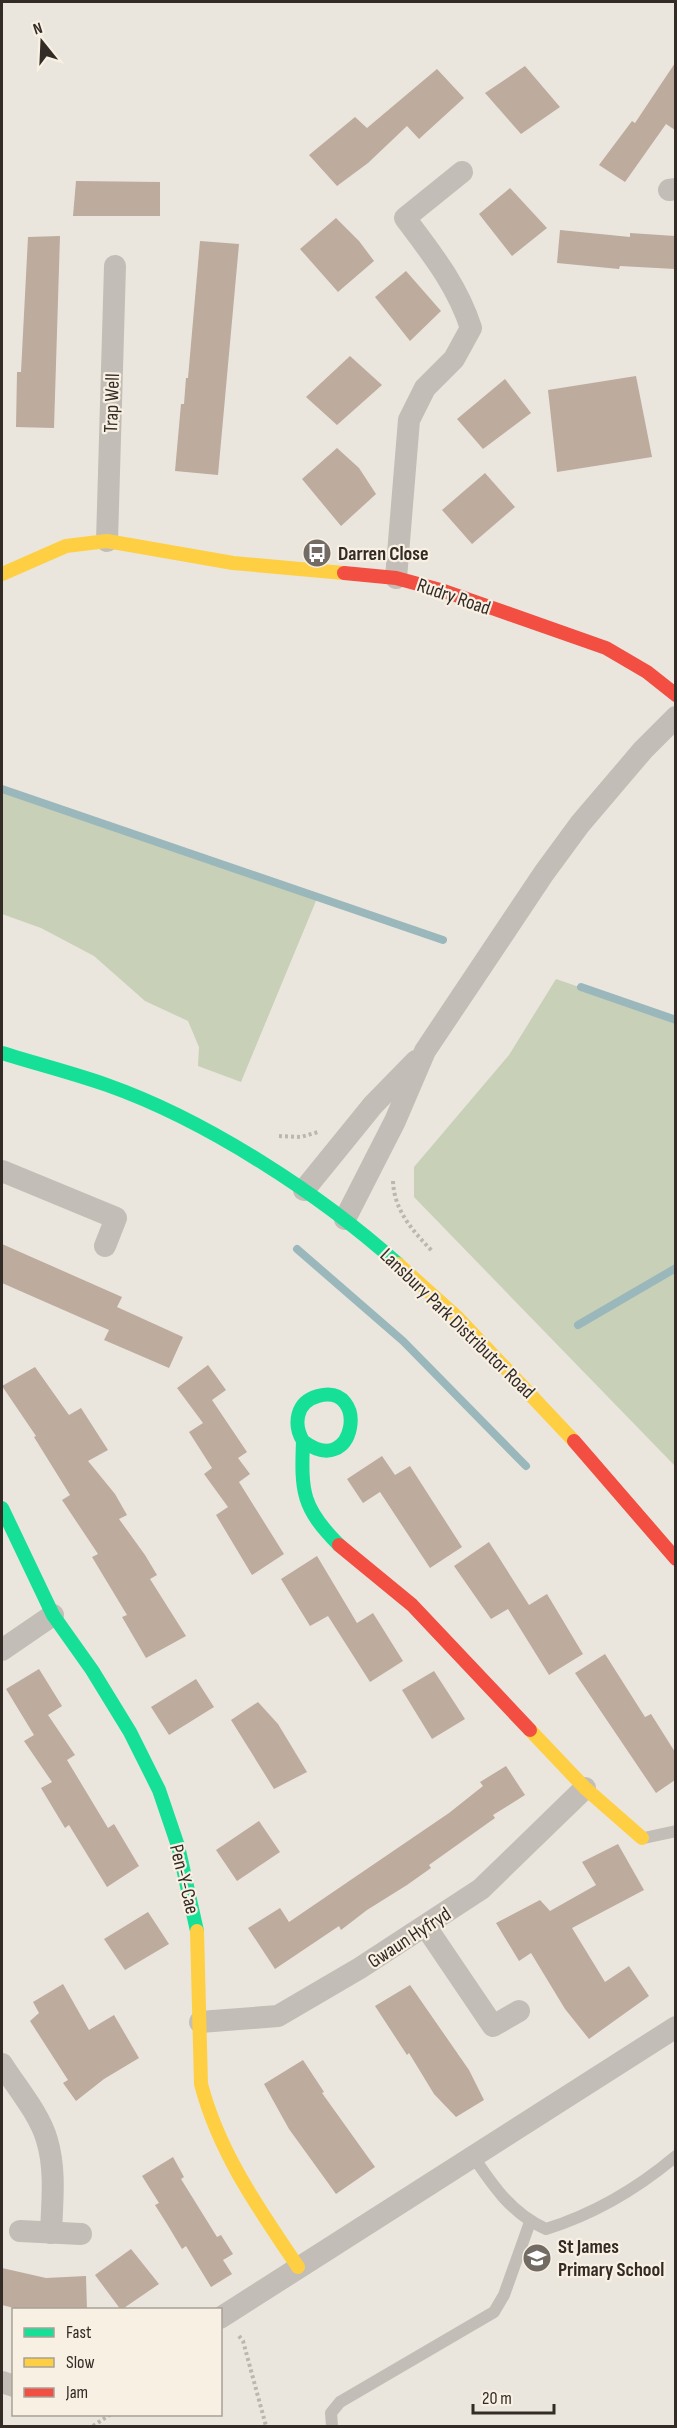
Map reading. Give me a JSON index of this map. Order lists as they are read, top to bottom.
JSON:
{
  "streets": {
    "street": [
      "Trap Well",
      "Rudry Road",
      "Lansbury Park Distributor Road",
      "Pen-Y-Cae",
      "Gwaun Hyfryd"
    ]
  },
  "crossings": [
    ["Trap Well", "Rudry Road"],
    ["Pen-Y-Cae", "Gwaun Hyfryd"]
  ],
  "places": {
    "bus stop": ["Darren Close"],
    "school or university": ["St James Primary School"]
  },
  "legend": ["Fast", "Slow", "Jam"],
  "scale_bar": "20 m",
  "north": "top"
}
